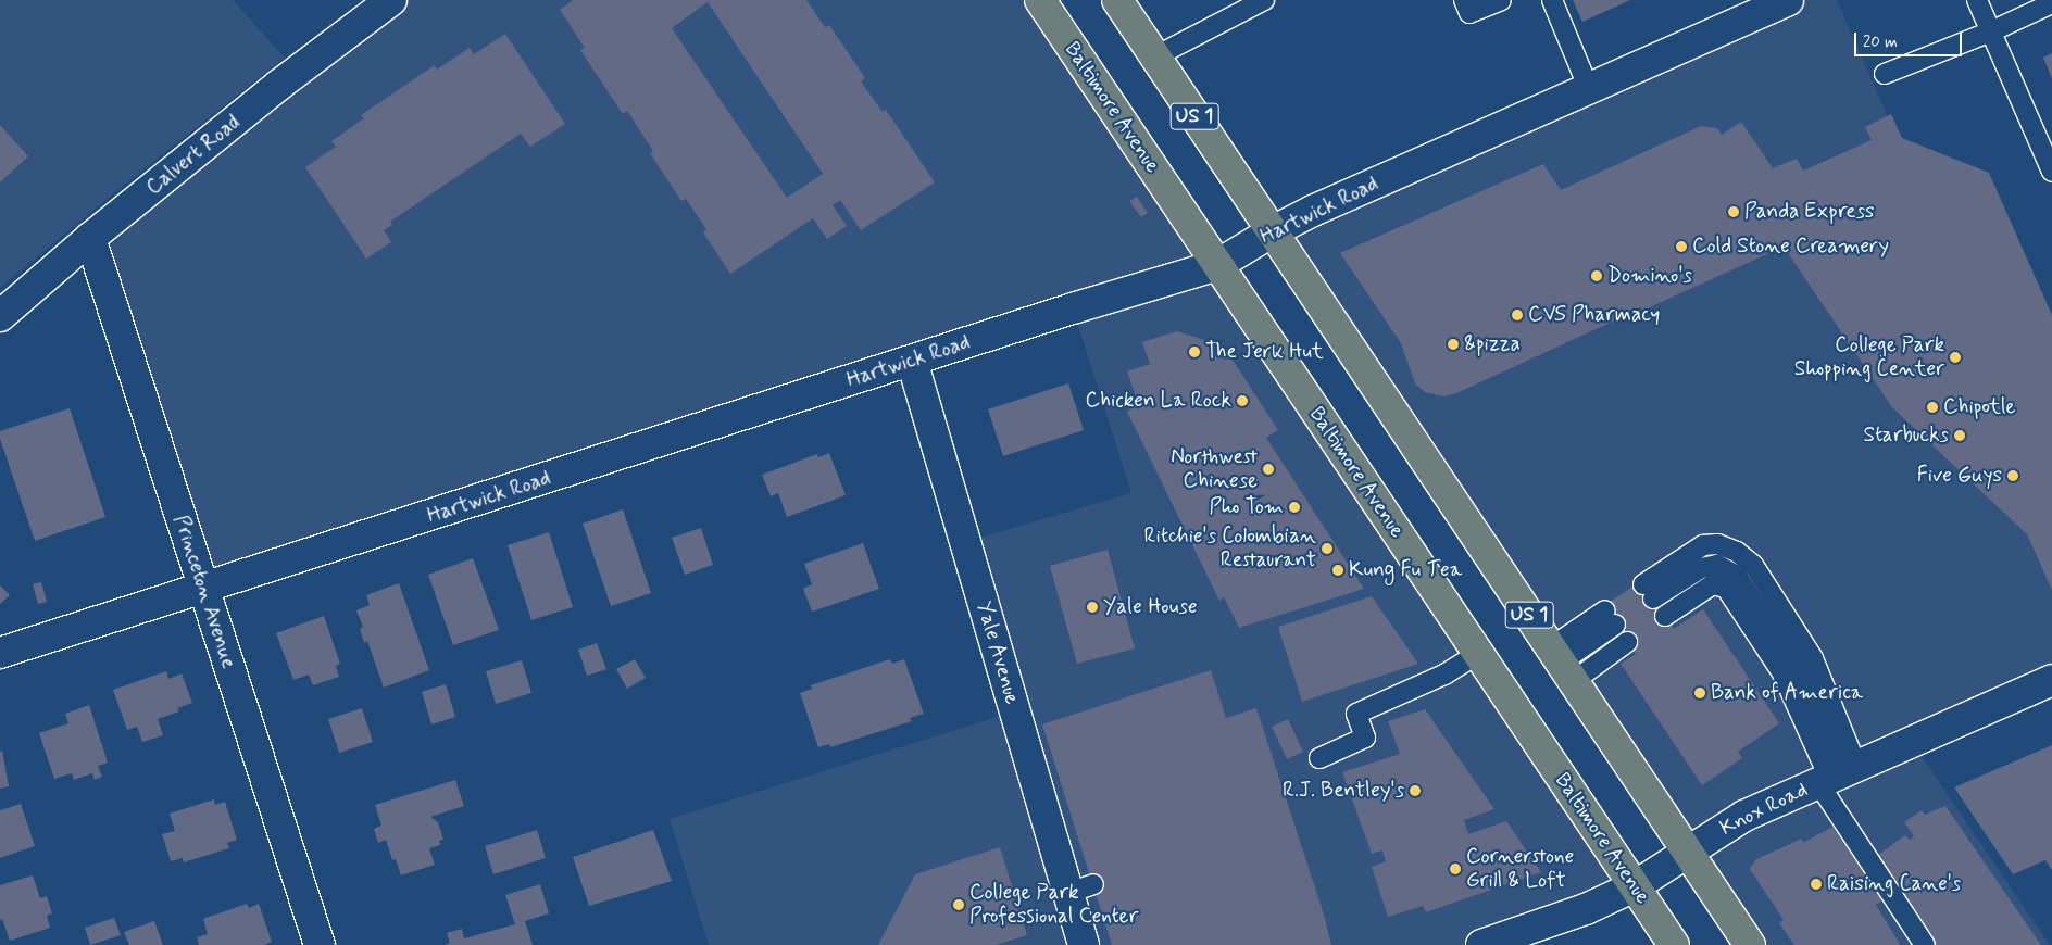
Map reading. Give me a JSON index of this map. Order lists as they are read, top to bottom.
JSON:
{
  "streets": {
    "main road": ["Baltimore Avenue", "US 1"],
    "street": [
      "Calvert Road",
      "Hartwick Road",
      "Princeton Avenue",
      "Yale Avenue",
      "Knox Road"
    ]
  },
  "crossings": [
    ["Baltimore Avenue", "Hartwick Road"],
    ["Baltimore Avenue", "Knox Road"],
    ["US 1", "Hartwick Road"],
    ["US 1", "Knox Road"],
    ["Calvert Road", "Princeton Avenue"],
    ["Hartwick Road", "Princeton Avenue"],
    ["Hartwick Road", "Yale Avenue"]
  ],
  "places": [
    "Panda Express",
    "Cold Stone Creamery",
    "Domino's",
    "CVS Pharmacy",
    "&pizza",
    "The Jerk Hut",
    "College Park Shopping Center",
    "Chicken La Rock",
    "Chipotle",
    "Starbucks",
    "Northwest Chinese",
    "Five Guys",
    "Pho Tom",
    "Ritchie's Colombian Restaurant",
    "Kung Fu Tea",
    "Yale House",
    "Bank of America",
    "R.J. Bentley's",
    "Cornerstone Grill & Loft",
    "Raising Cane's",
    "College Park Professional Center"
  ],
  "scale_bar": "20 m"
}
